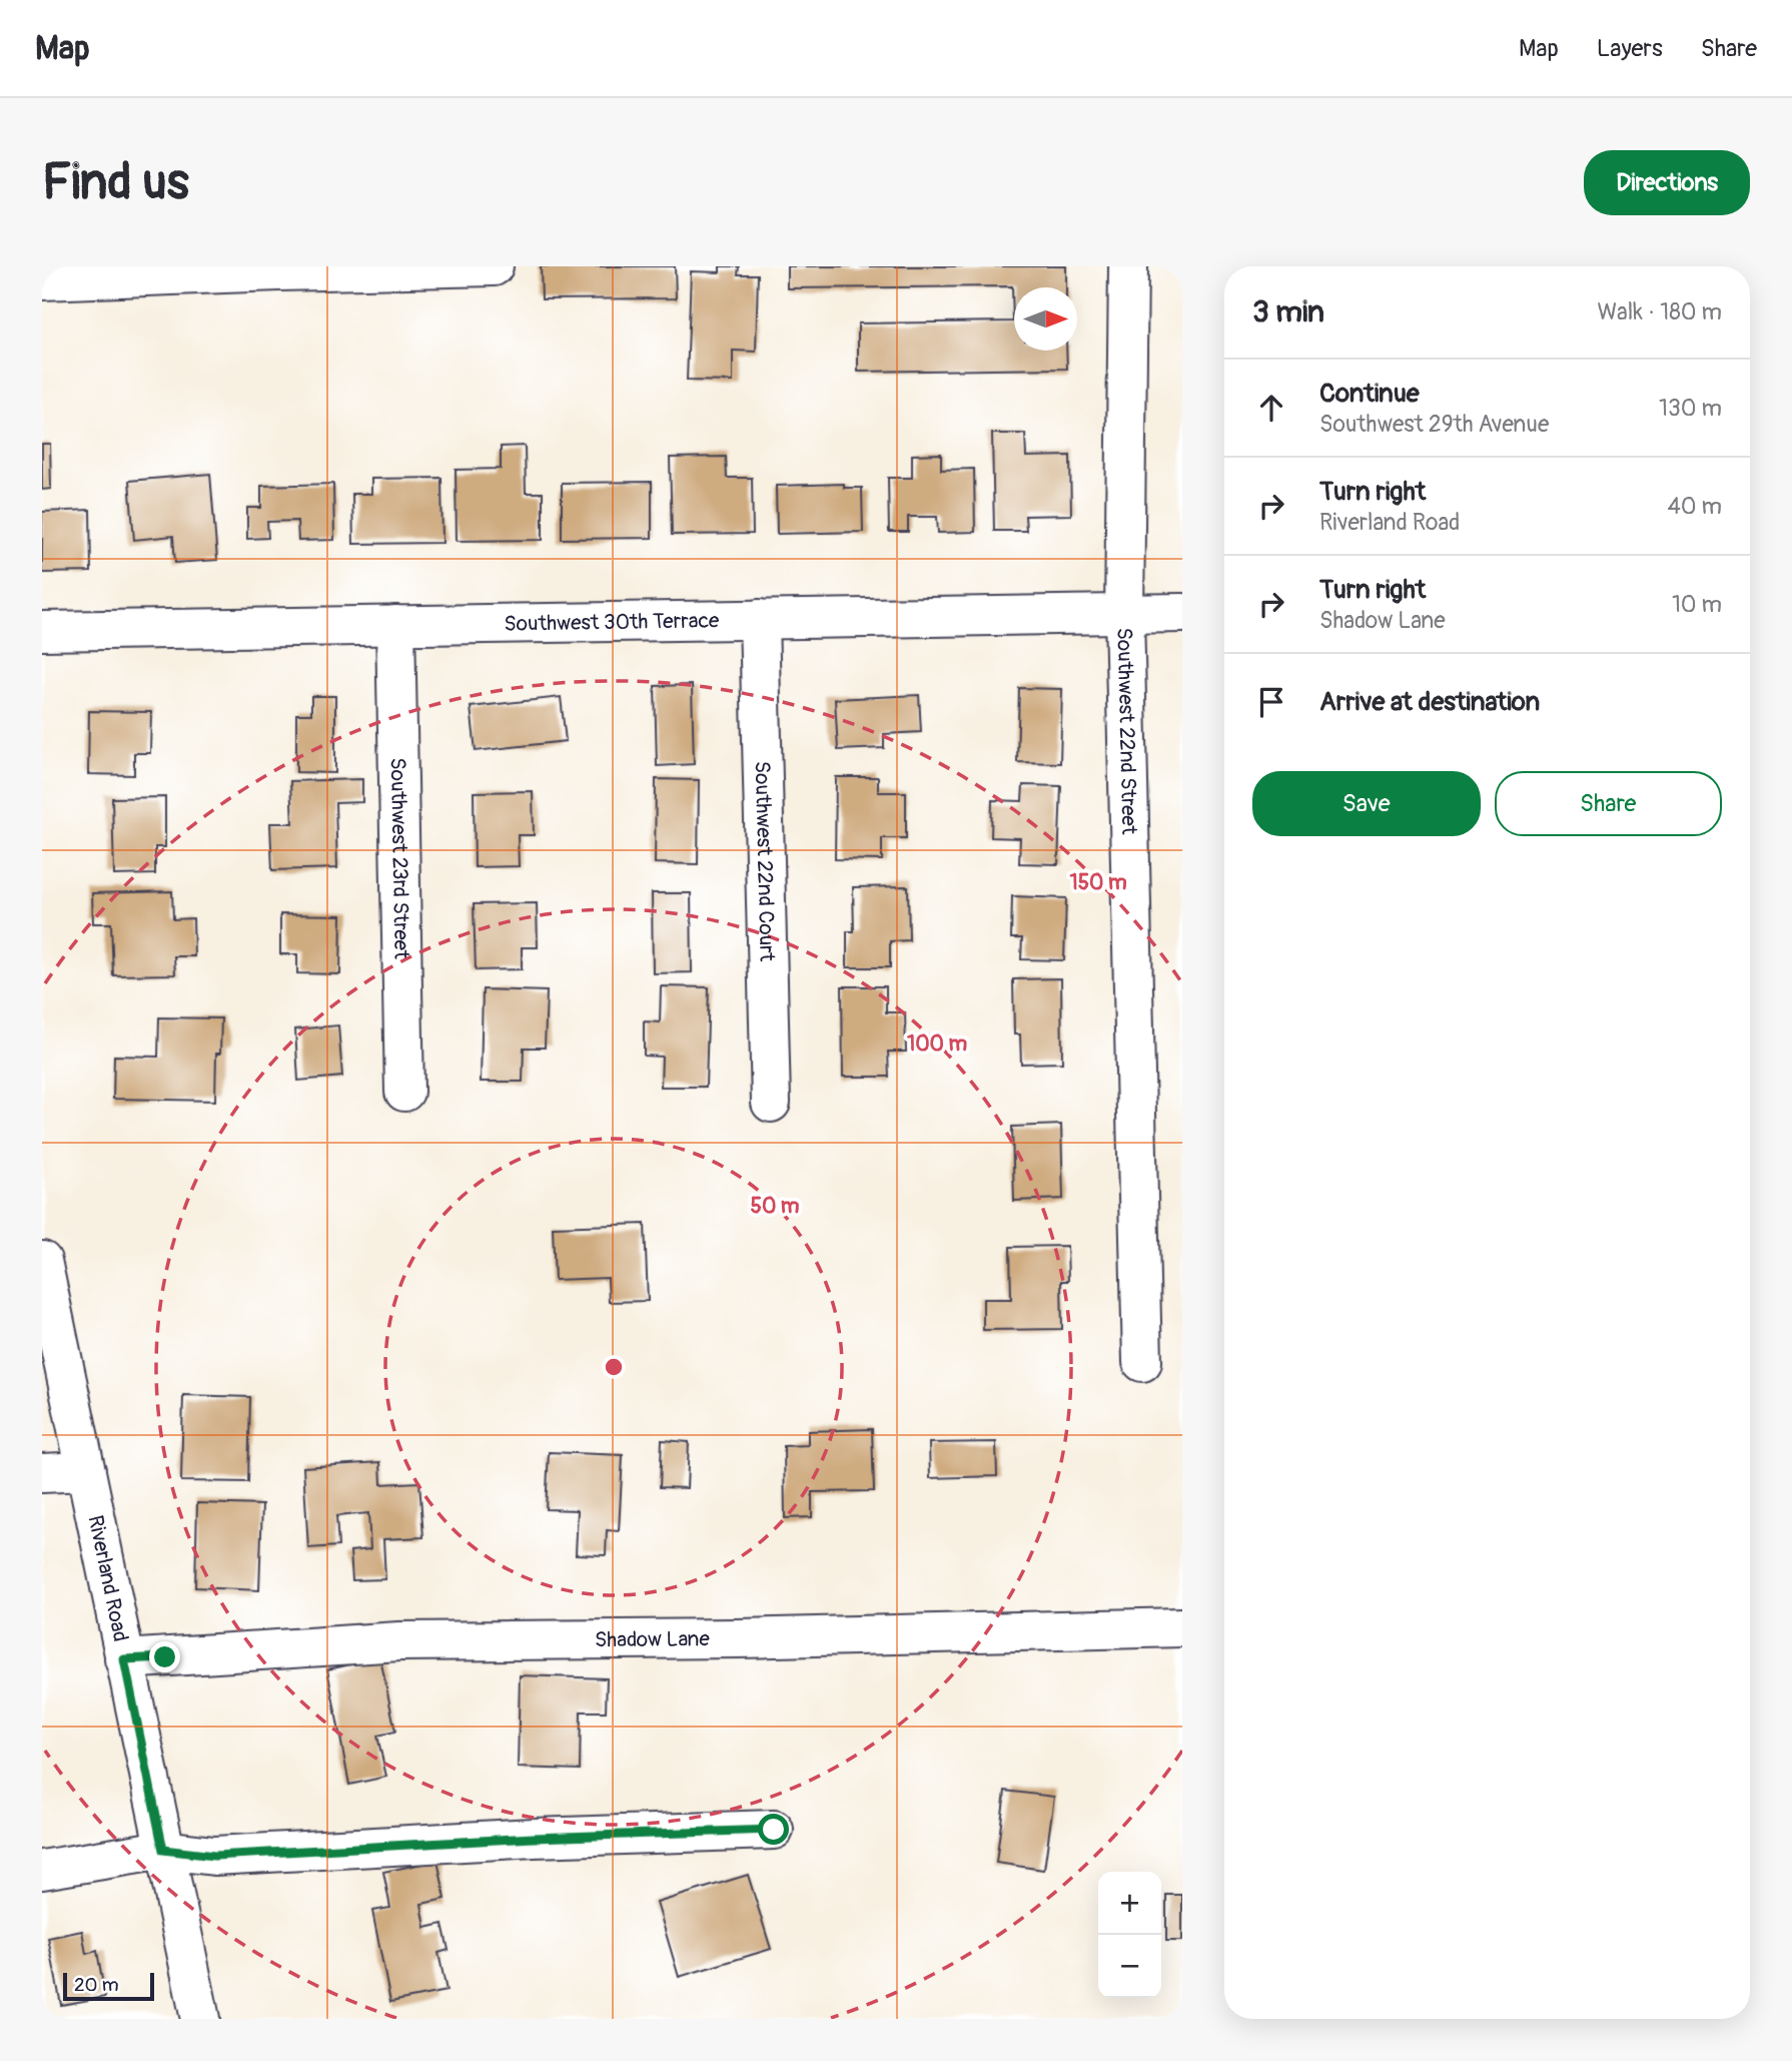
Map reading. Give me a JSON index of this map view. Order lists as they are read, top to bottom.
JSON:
{
  "streets": {
    "street": [
      "Southwest 30th Terrace",
      "Southwest 22nd Street",
      "Southwest 23rd Street",
      "Southwest 22nd Court",
      "Riverland Road",
      "Shadow Lane"
    ]
  },
  "crossings": [
    ["Southwest 30th Terrace", "Southwest 22nd Street"],
    ["Southwest 30th Terrace", "Southwest 23rd Street"],
    ["Southwest 30th Terrace", "Southwest 22nd Court"],
    ["Riverland Road", "Shadow Lane"]
  ],
  "scale_bar": "20 m",
  "north": "right",
  "page": {
    "header": "Map",
    "nav": ["Map", "Layers", "Share"],
    "buttons": [
      "Directions",
      ["Save", "Share"]
    ],
    "title": "Find us",
    "heading": ["3 min", "Walk · 180 m"],
    "list": [
      ["Continue", "Southwest 29th Avenue", "130 m"],
      ["Turn right", "Riverland Road", "40 m"],
      ["Turn right", "Shadow Lane", "10 m"],
      "Arrive at destination"
    ],
    "map_buttons": ["+", "−"],
    "scale": "20 m"
  },
  "rings": ["150 m", "100 m", "50 m"]
}
